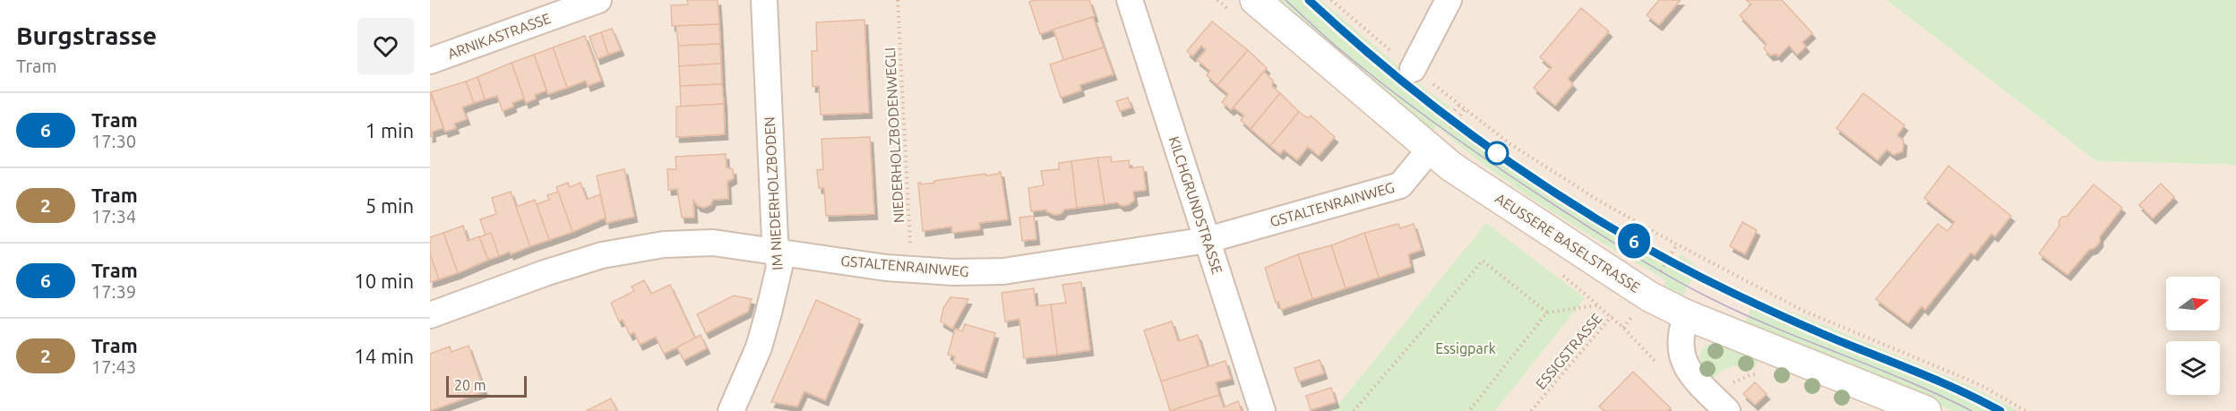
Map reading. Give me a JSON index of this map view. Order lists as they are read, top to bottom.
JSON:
{
  "streets": {
    "main road": ["AEUSSERE BASELSTRASSE"],
    "street": [
      "ARNIKASTRASSE",
      "IM NIEDERHOLZBODEN",
      "GSTALTENRAINWEG",
      "KILCHGRUNDSTRASSE"
    ],
    "path": ["NIEDERHOLZBODENWEGLI", "ESSIGSTRASSE"]
  },
  "crossings": [
    ["NIEDERHOLZBODENWEGLI", "GSTALTENRAINWEG"],
    ["IM NIEDERHOLZBODEN", "GSTALTENRAINWEG"],
    ["GSTALTENRAINWEG", "KILCHGRUNDSTRASSE"],
    ["GSTALTENRAINWEG", "AEUSSERE BASELSTRASSE"]
  ],
  "parks": ["Essigpark"],
  "lines": ["tram line 6"],
  "scale_bar": "20 m",
  "north": "right",
  "page": {
    "heading": ["Burgstrasse", "Tram"],
    "on_map": "6",
    "list": [
      {
        "mark": "6",
        "name": "Tram",
        "note": "17:30",
        "value": "1 min"
      },
      {
        "mark": "2",
        "name": "Tram",
        "note": "17:34",
        "value": "5 min"
      },
      {
        "mark": "6",
        "name": "Tram",
        "note": "17:39",
        "value": "10 min"
      },
      {
        "mark": "2",
        "name": "Tram",
        "note": "17:43",
        "value": "14 min"
      }
    ],
    "scale": "20 m"
  }
}
